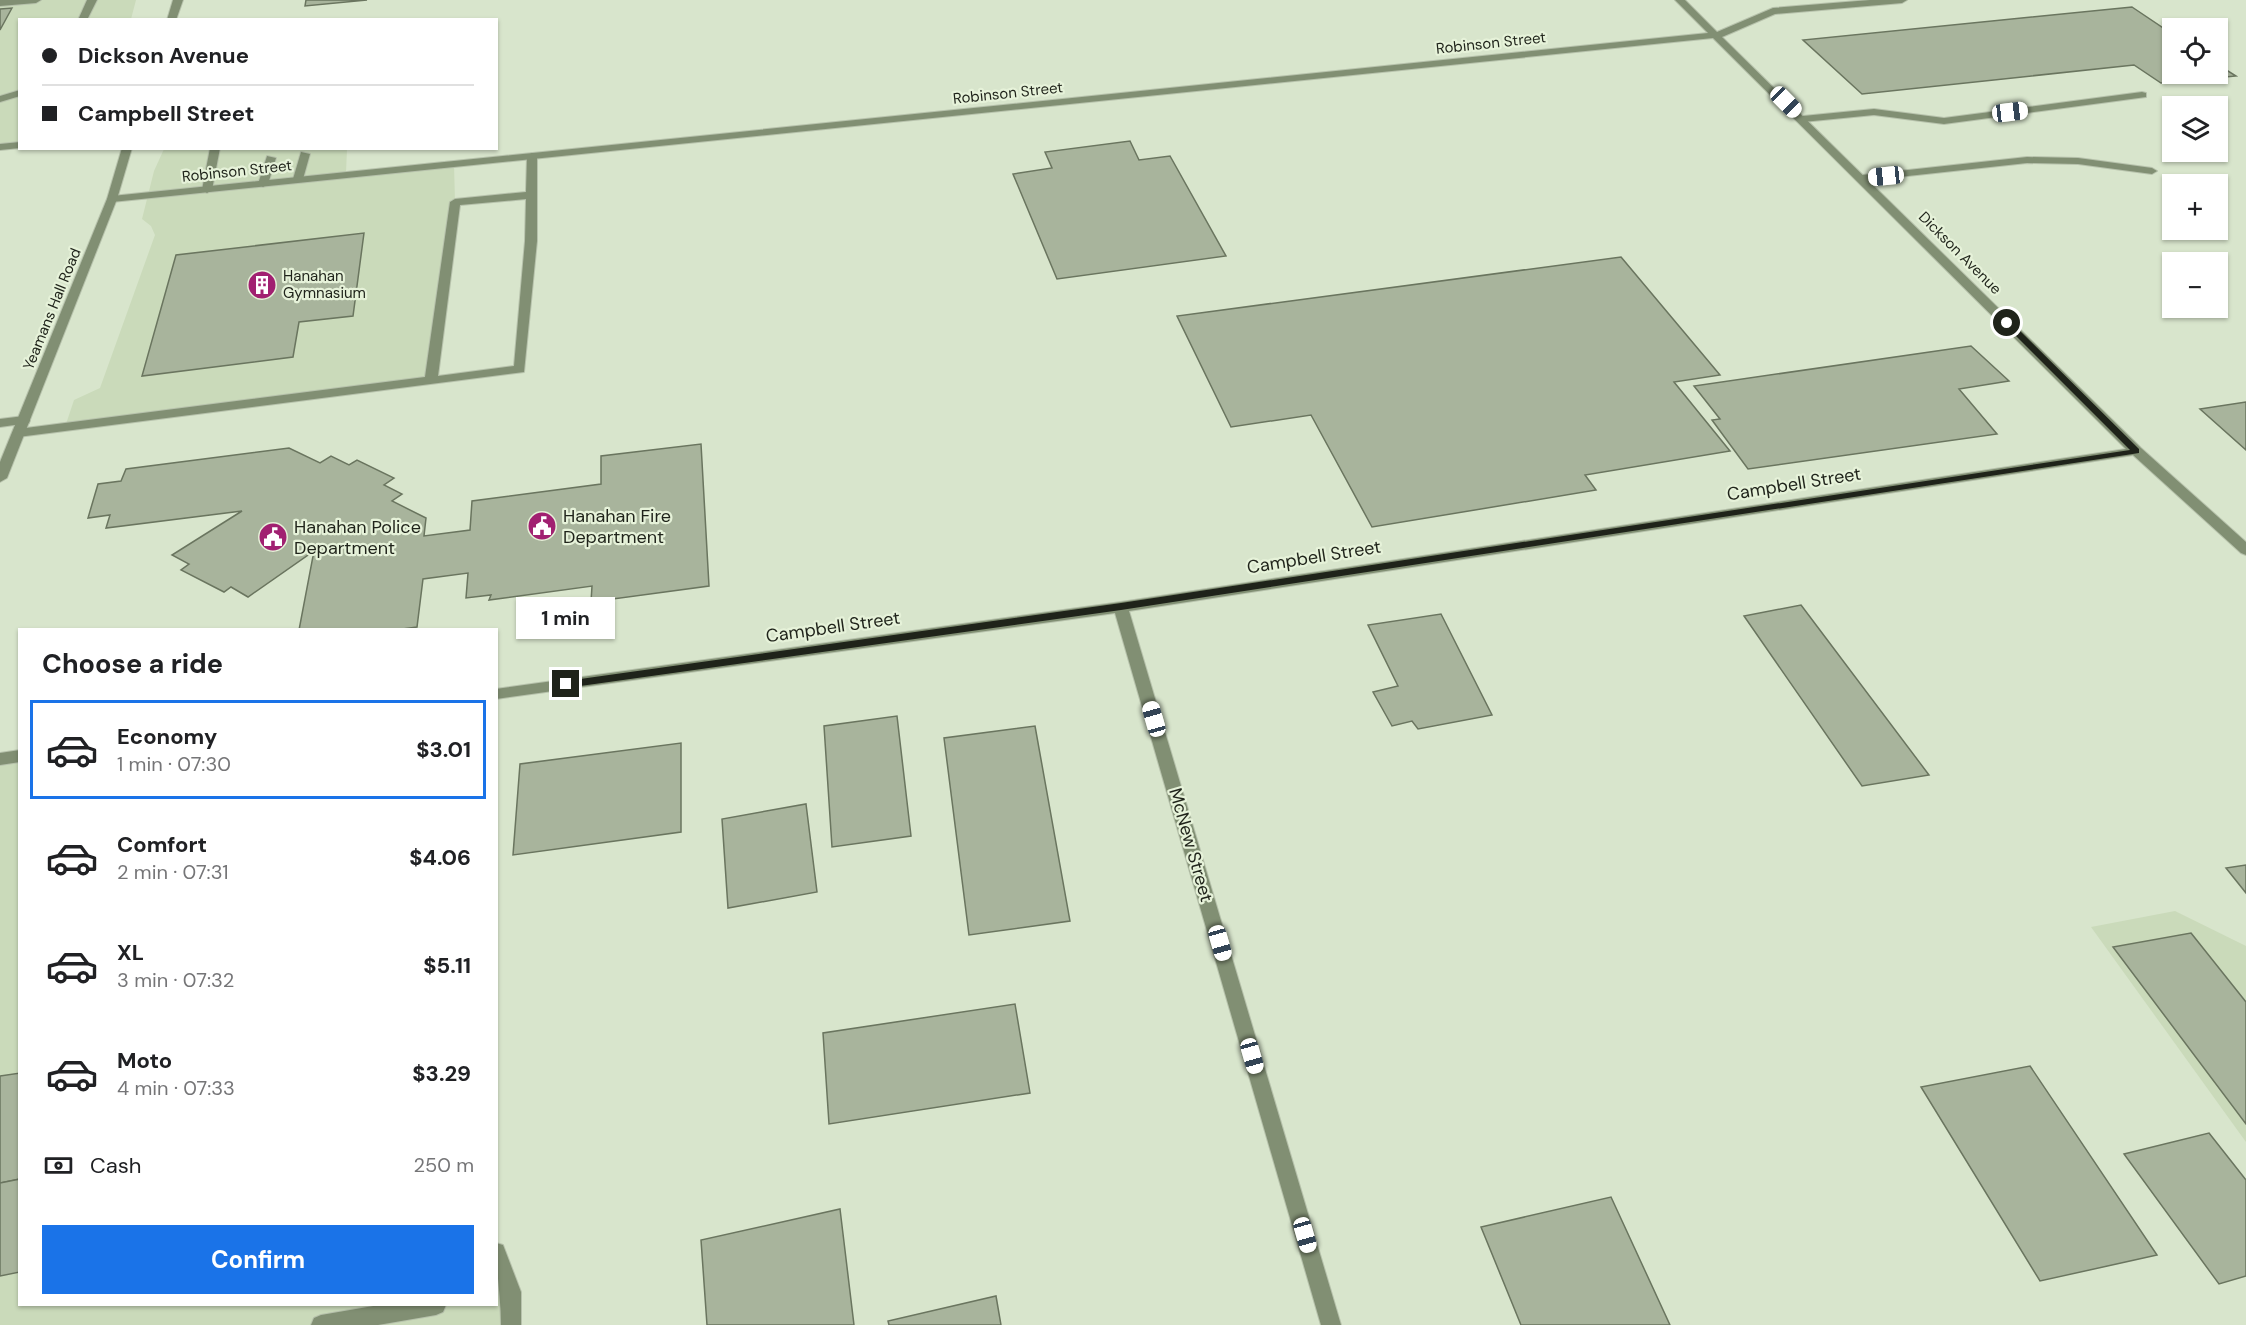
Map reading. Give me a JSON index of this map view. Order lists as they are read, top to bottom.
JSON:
{
  "streets": {
    "street": [
      "Robinson Street",
      "Dickson Avenue",
      "Yeamans Hall Road",
      "Campbell Street",
      "McNew Street"
    ]
  },
  "crossings": [
    ["Robinson Street", "Dickson Avenue"],
    ["Robinson Street", "Yeamans Hall Road"],
    ["Dickson Avenue", "Campbell Street"],
    ["Campbell Street", "McNew Street"]
  ],
  "places": {
    "building": ["Hanahan Gymnasium"],
    "public building": ["Hanahan Fire Department", "Hanahan Police Department"]
  },
  "page": {
    "map_buttons": ["+", "−"],
    "banner": ["Dickson Avenue", "Campbell Street"],
    "bubble": "1 min",
    "heading": "Choose a ride",
    "list": [
      {
        "name": "Economy",
        "note": "1 min · 07:30",
        "value": "$3.01"
      },
      {
        "name": "Comfort",
        "note": "2 min · 07:31",
        "value": "$4.06"
      },
      {
        "name": "XL",
        "note": "3 min · 07:32",
        "value": "$5.11"
      },
      {
        "name": "Moto",
        "note": "4 min · 07:33",
        "value": "$3.29"
      }
    ],
    "pay": ["Cash", "250 m"],
    "buttons": "Confirm"
  }
}
